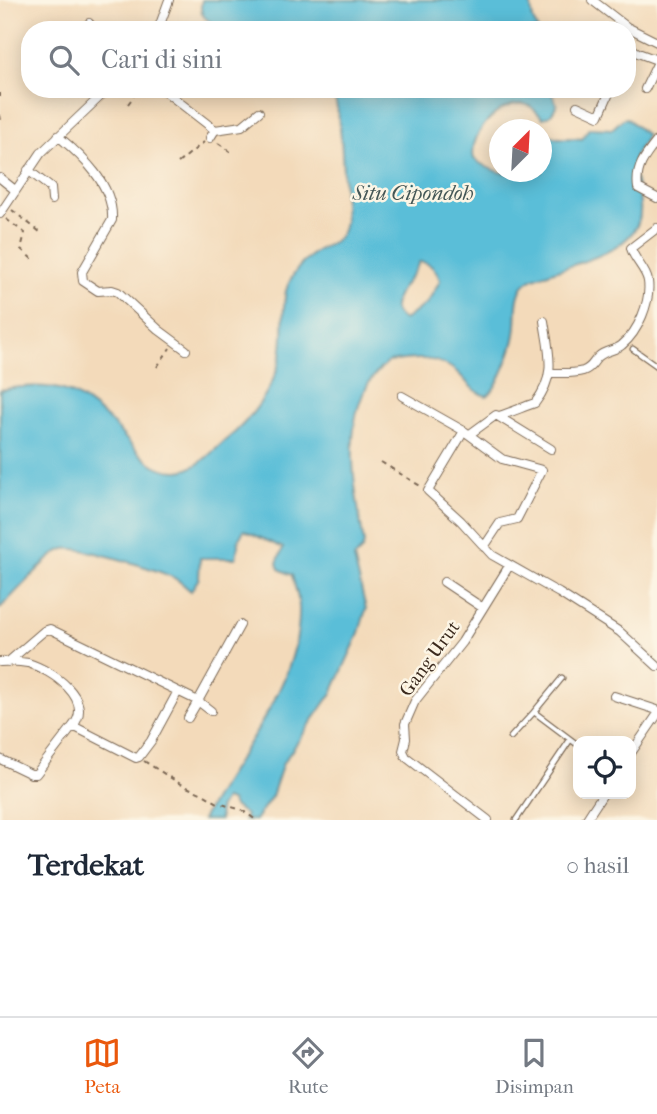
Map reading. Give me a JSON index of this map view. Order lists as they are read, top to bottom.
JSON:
{
  "streets": {
    "street": ["Gang Urut"]
  },
  "water": ["Situ Cipondoh"],
  "north": "top right",
  "page": {
    "search": "Cari di sini",
    "heading": ["Terdekat", "0 hasil"],
    "nav": ["Peta", "Rute", "Disimpan"]
  }
}
